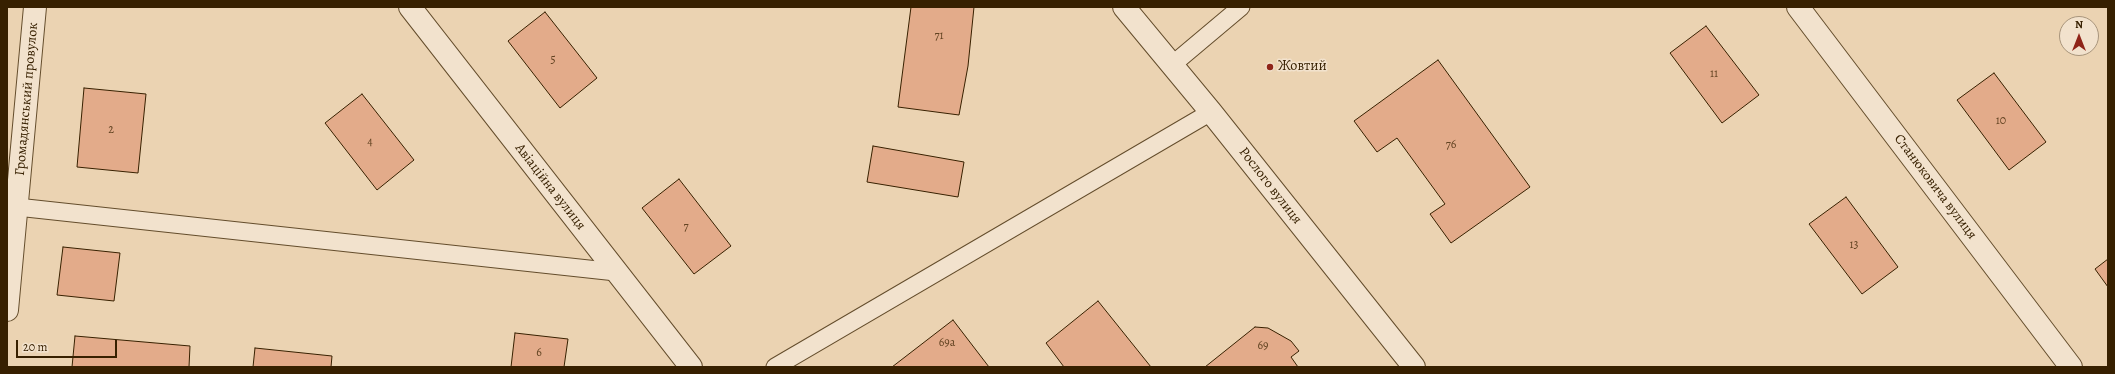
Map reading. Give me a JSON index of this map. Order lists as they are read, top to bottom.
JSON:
{
  "streets": {
    "street": [
      "Громадянський провулок",
      "Рослого вулиця",
      "Авіаційна вулиця",
      "Станюковича вулиця"
    ]
  },
  "places": ["Жовтий"],
  "house_numbers": [
    "71",
    "5",
    "11",
    "10",
    "2",
    "4",
    "76",
    "7",
    "13",
    "69а",
    "69",
    "6"
  ],
  "scale_bar": "20 m",
  "north": "top"
}
